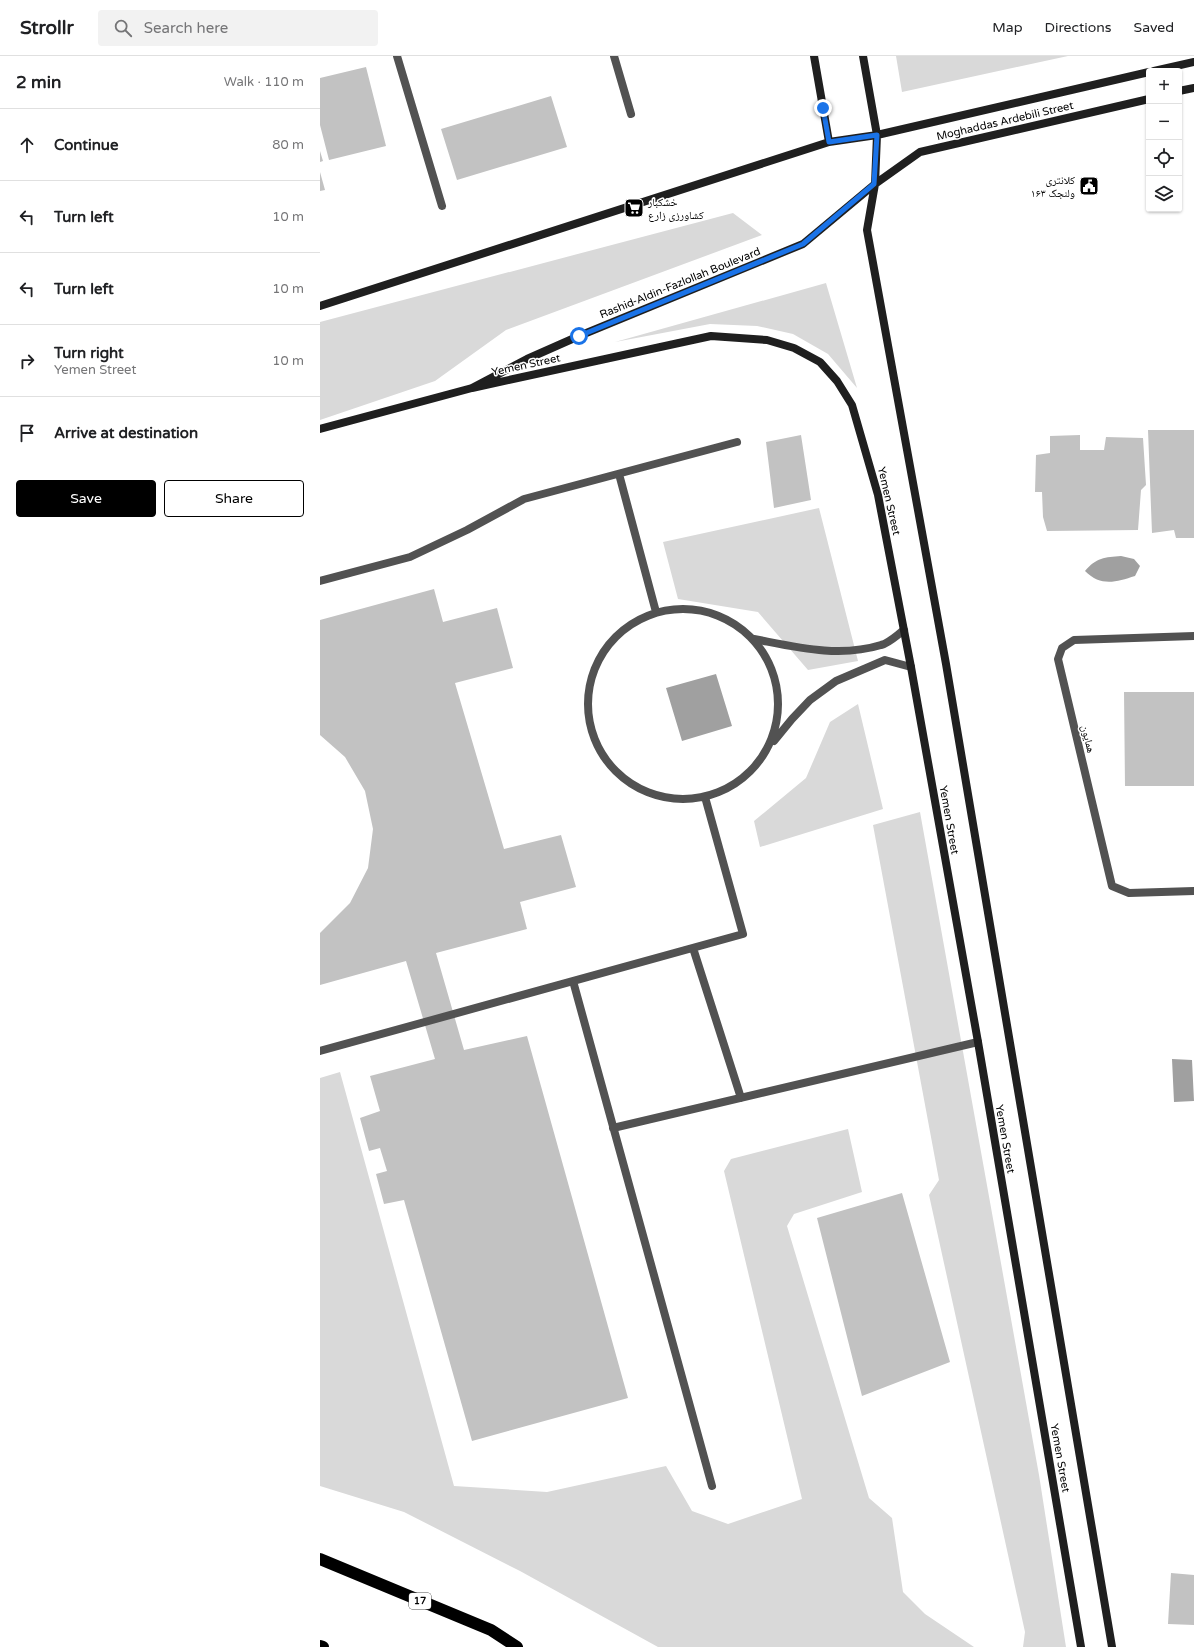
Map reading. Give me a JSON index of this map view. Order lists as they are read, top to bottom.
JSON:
{
  "streets": {
    "highway": ["17"],
    "main road": ["Moghaddas Ardebili Street", "Rashid-Aldin-Fazlollah Boulevard", "Yemen Street"],
    "street": ["همایون"]
  },
  "crossings": [
    ["Moghaddas Ardebili Street", "Rashid-Aldin-Fazlollah Boulevard"],
    ["Moghaddas Ardebili Street", "Yemen Street"],
    ["Rashid-Aldin-Fazlollah Boulevard", "Yemen Street"]
  ],
  "places": {
    "public building": ["کلانتری ۱۶۳ ولنجک"],
    "supermarket": ["خشکبار کشاورزی زارع"]
  },
  "page": {
    "header": "Strollr",
    "search": "Search here",
    "nav": ["Map", "Directions", "Saved"],
    "heading": ["2 min", "Walk · 110 m"],
    "map_buttons": ["+", "−"],
    "list": [
      ["Continue", "80 m"],
      ["Turn left", "10 m"],
      ["Turn left", "10 m"],
      ["Turn right", "Yemen Street", "10 m"],
      "Arrive at destination"
    ],
    "buttons": ["Save", "Share"]
  }
}
